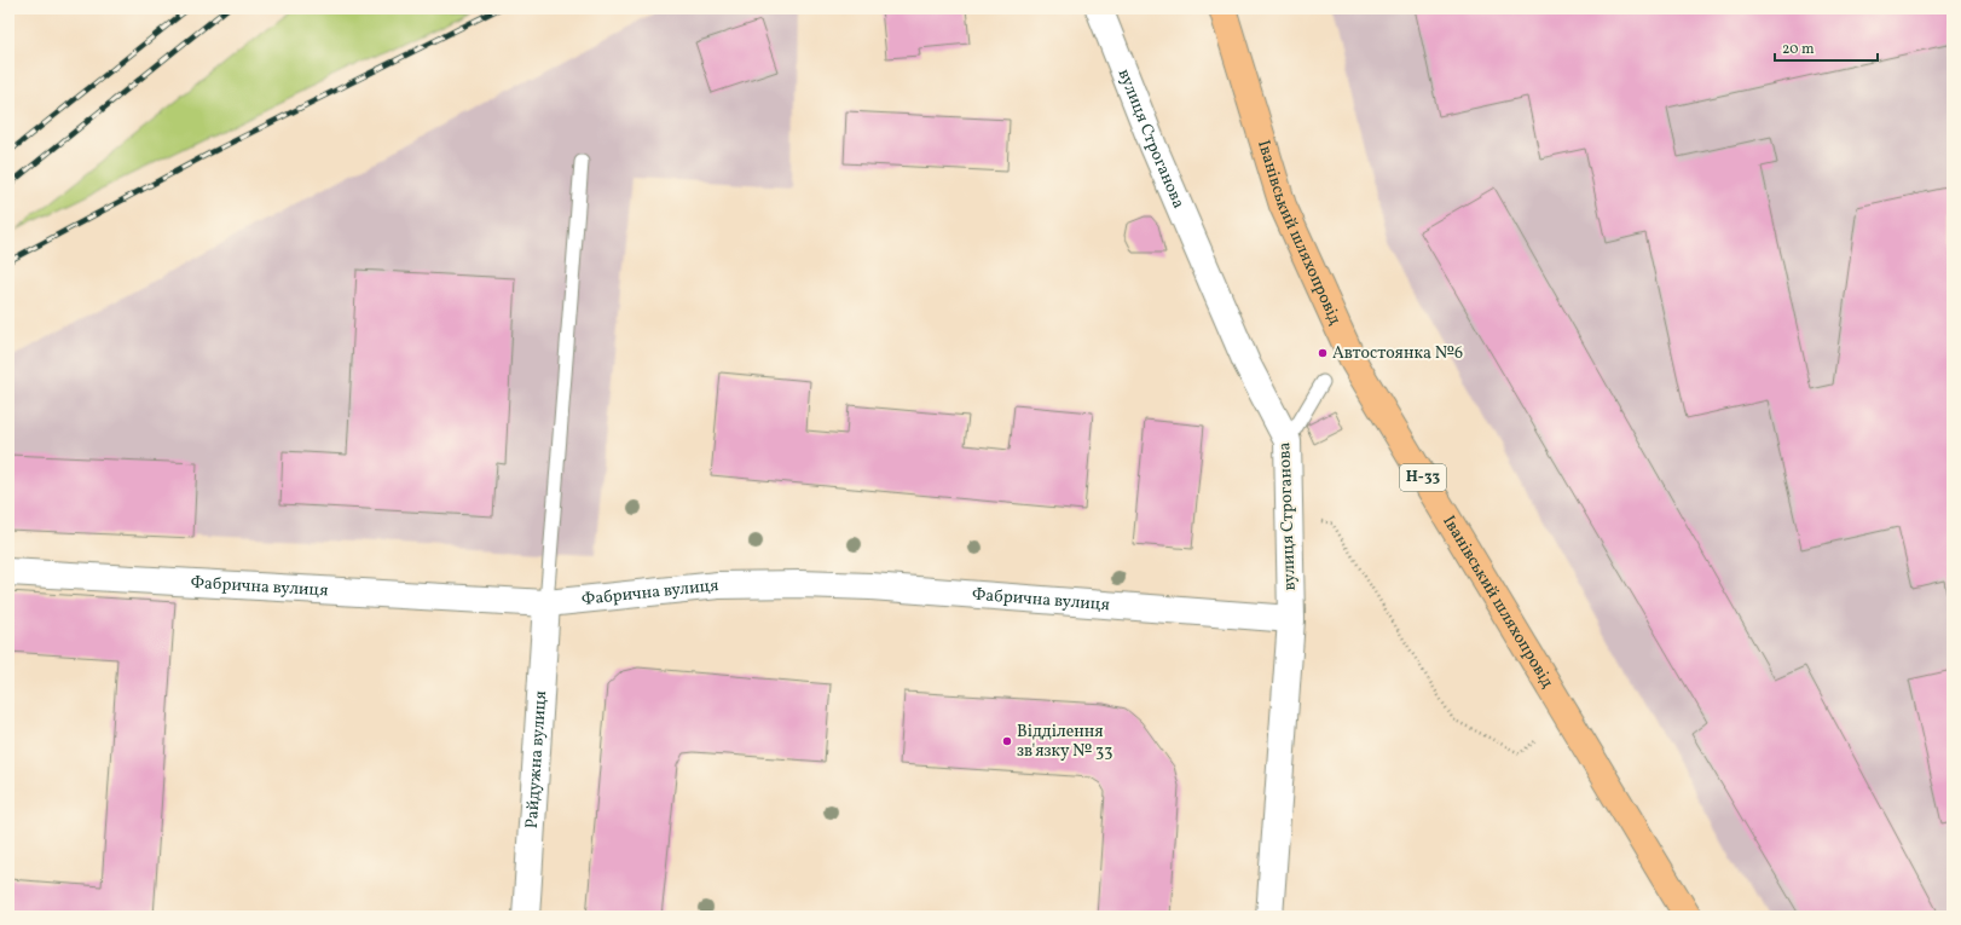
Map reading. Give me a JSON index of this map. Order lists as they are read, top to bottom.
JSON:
{
  "streets": {
    "main road": ["Іванівський шляхопровід", "Н-33"],
    "street": ["вулиця Строганова", "Фабрична вулиця", "Райдужна вулиця"]
  },
  "crossings": [
    ["вулиця Строганова", "Фабрична вулиця"],
    ["Фабрична вулиця", "Райдужна вулиця"]
  ],
  "places": ["Автостоянка №6", "Відділення зв'язку № 33"],
  "scale_bar": "20 m"
}
